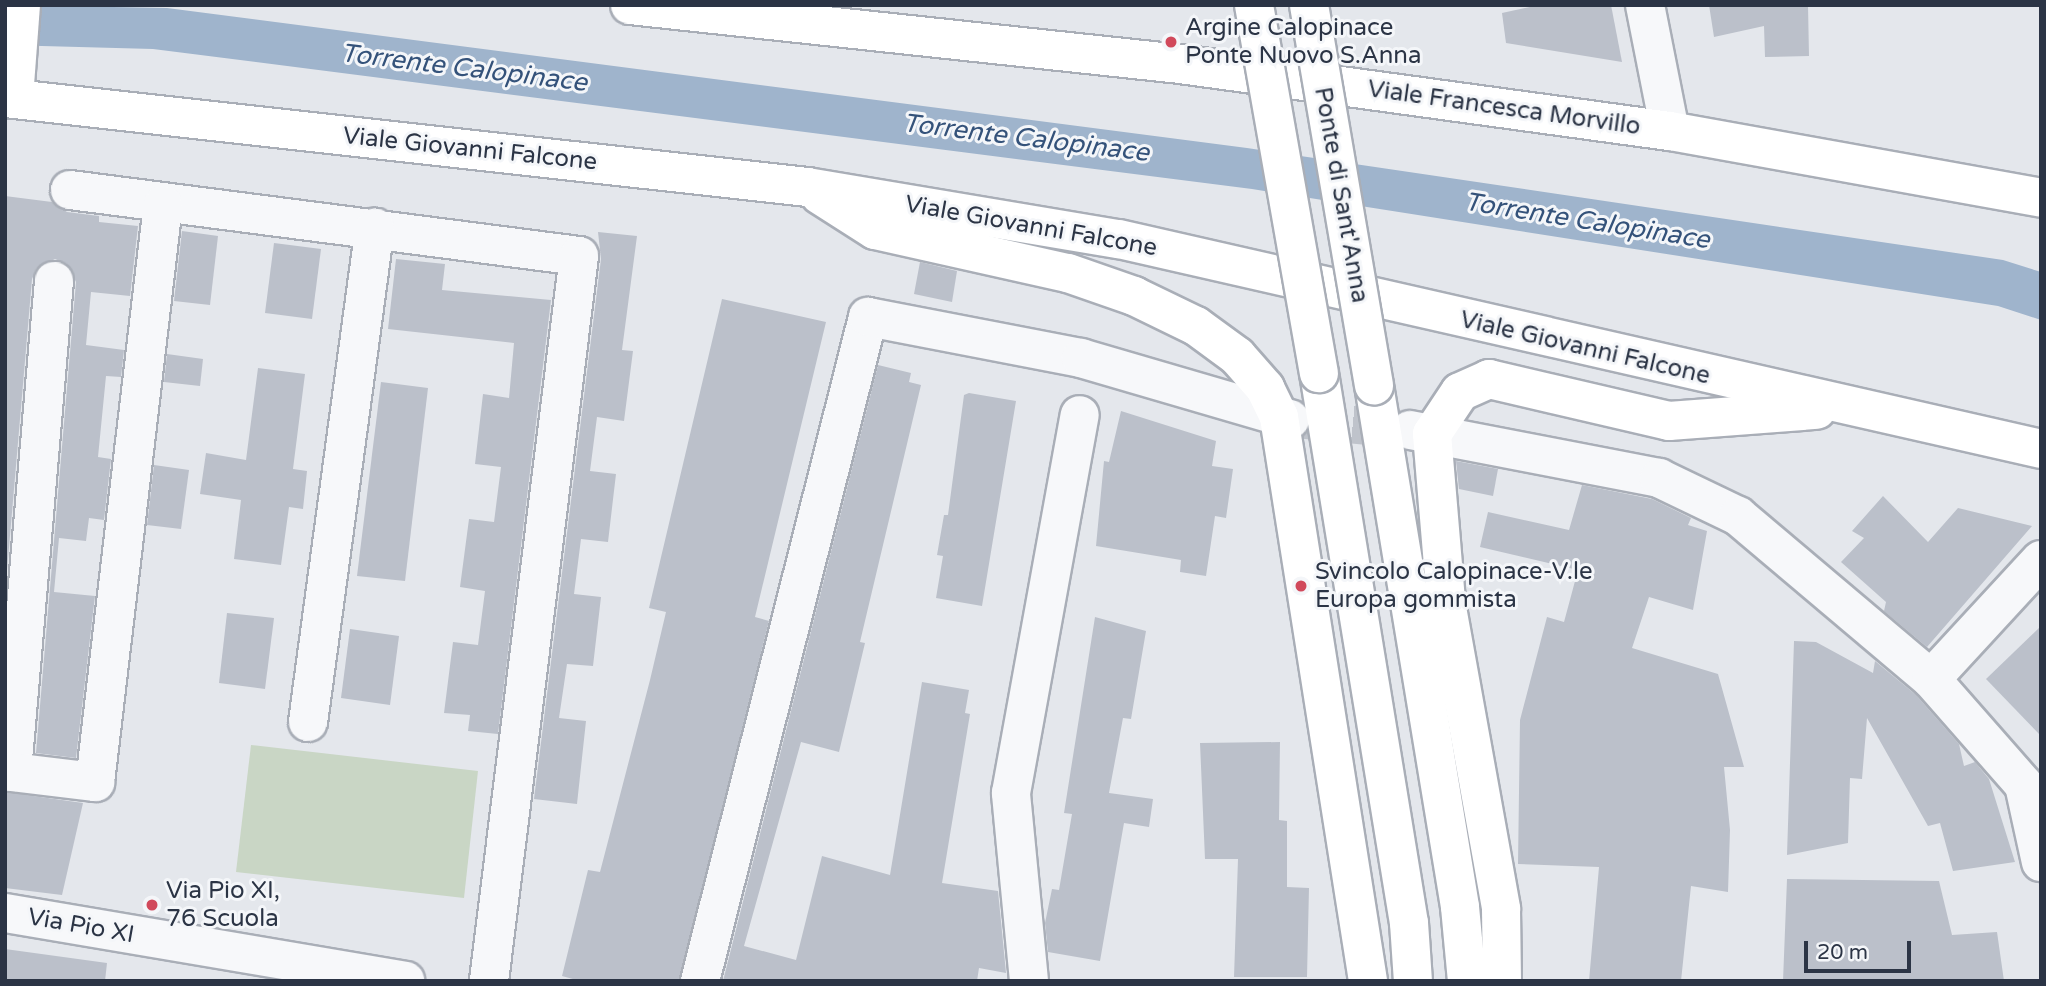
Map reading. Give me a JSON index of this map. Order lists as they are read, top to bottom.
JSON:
{
  "streets": {
    "main road": ["Viale Francesca Morvillo", "Viale Giovanni Falcone", "Ponte di Sant'Anna"],
    "street": ["Via Pio XI"]
  },
  "water": ["Torrente Calopinace"],
  "places": ["Argine Calopinace Ponte Nuovo S.Anna", "Svincolo Calopinace-V.le Europa gommista", "Via Pio XI, 76 Scuola"],
  "scale_bar": "20 m"
}
